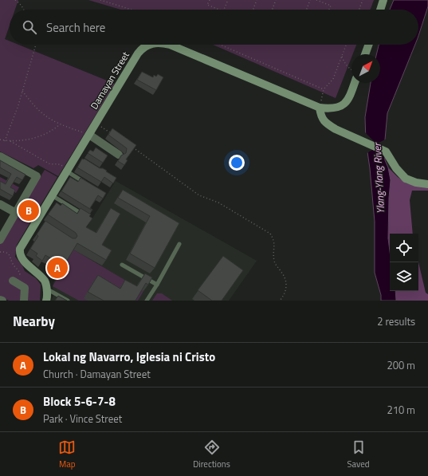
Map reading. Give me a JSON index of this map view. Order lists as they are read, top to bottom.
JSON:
{
  "streets": {
    "street": ["Damayan Street"]
  },
  "water": ["Ylang-Ylang River"],
  "north": "top right",
  "page": {
    "search": "Search here",
    "pins": ["B", "A"],
    "heading": ["Nearby", "2 results"],
    "list": [
      {
        "mark": "A",
        "name": "Lokal ng Navarro, Iglesia ni Cristo",
        "note": "Church · Damayan Street",
        "value": "200 m"
      },
      {
        "mark": "B",
        "name": "Block 5-6-7-8",
        "note": "Park · Vince Street",
        "value": "210 m"
      }
    ],
    "nav": ["Map", "Directions", "Saved"]
  }
}
